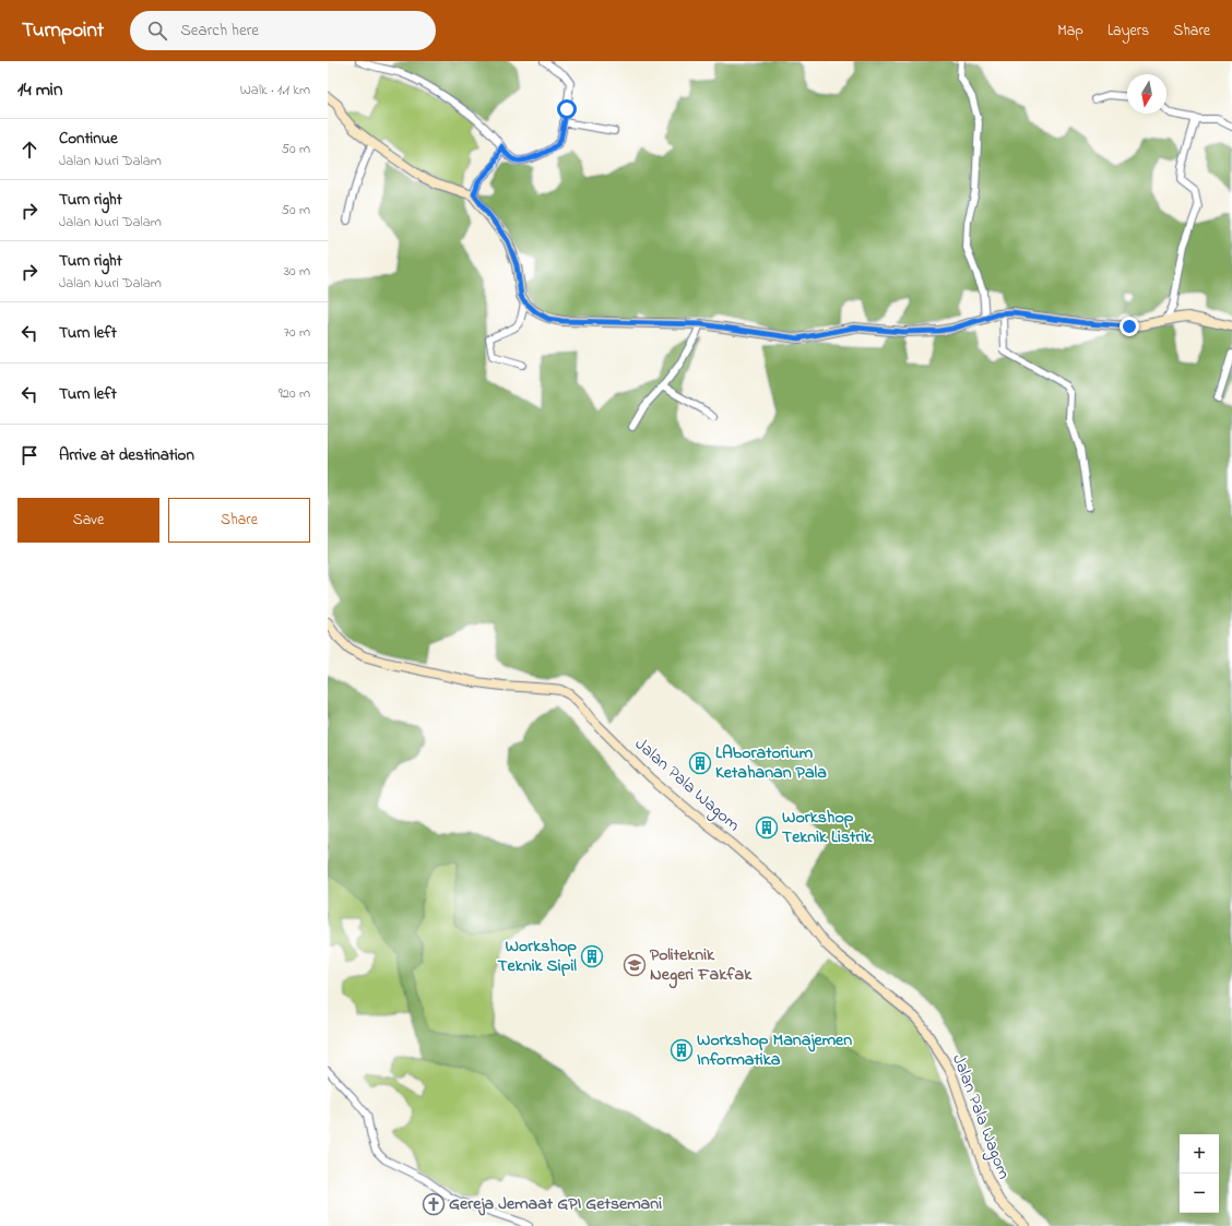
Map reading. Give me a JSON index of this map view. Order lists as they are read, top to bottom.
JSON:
{
  "streets": {
    "main road": ["Jalan Pala Wagom"]
  },
  "places": {
    "building": [
      "LAboratorium Ketahanan Pala",
      "Workshop Teknik Listrik",
      "Workshop Teknik Sipil",
      "Workshop Manajemen Informatika"
    ],
    "school or university": ["Politeknik Negeri Fakfak"],
    "church": ["Gereja Jemaat GPI Getsemani"]
  },
  "north": "bottom",
  "page": {
    "header": "Turnpoint",
    "search": "Search here",
    "nav": ["Map", "Layers", "Share"],
    "heading": ["14 min", "Walk · 1.1 km"],
    "list": [
      ["Continue", "Jalan Nuri Dalam", "50 m"],
      ["Turn right", "Jalan Nuri Dalam", "50 m"],
      ["Turn right", "Jalan Nuri Dalam", "30 m"],
      ["Turn left", "70 m"],
      ["Turn left", "920 m"],
      "Arrive at destination"
    ],
    "buttons": ["Save", "Share"],
    "map_buttons": ["+", "−"]
  }
}
